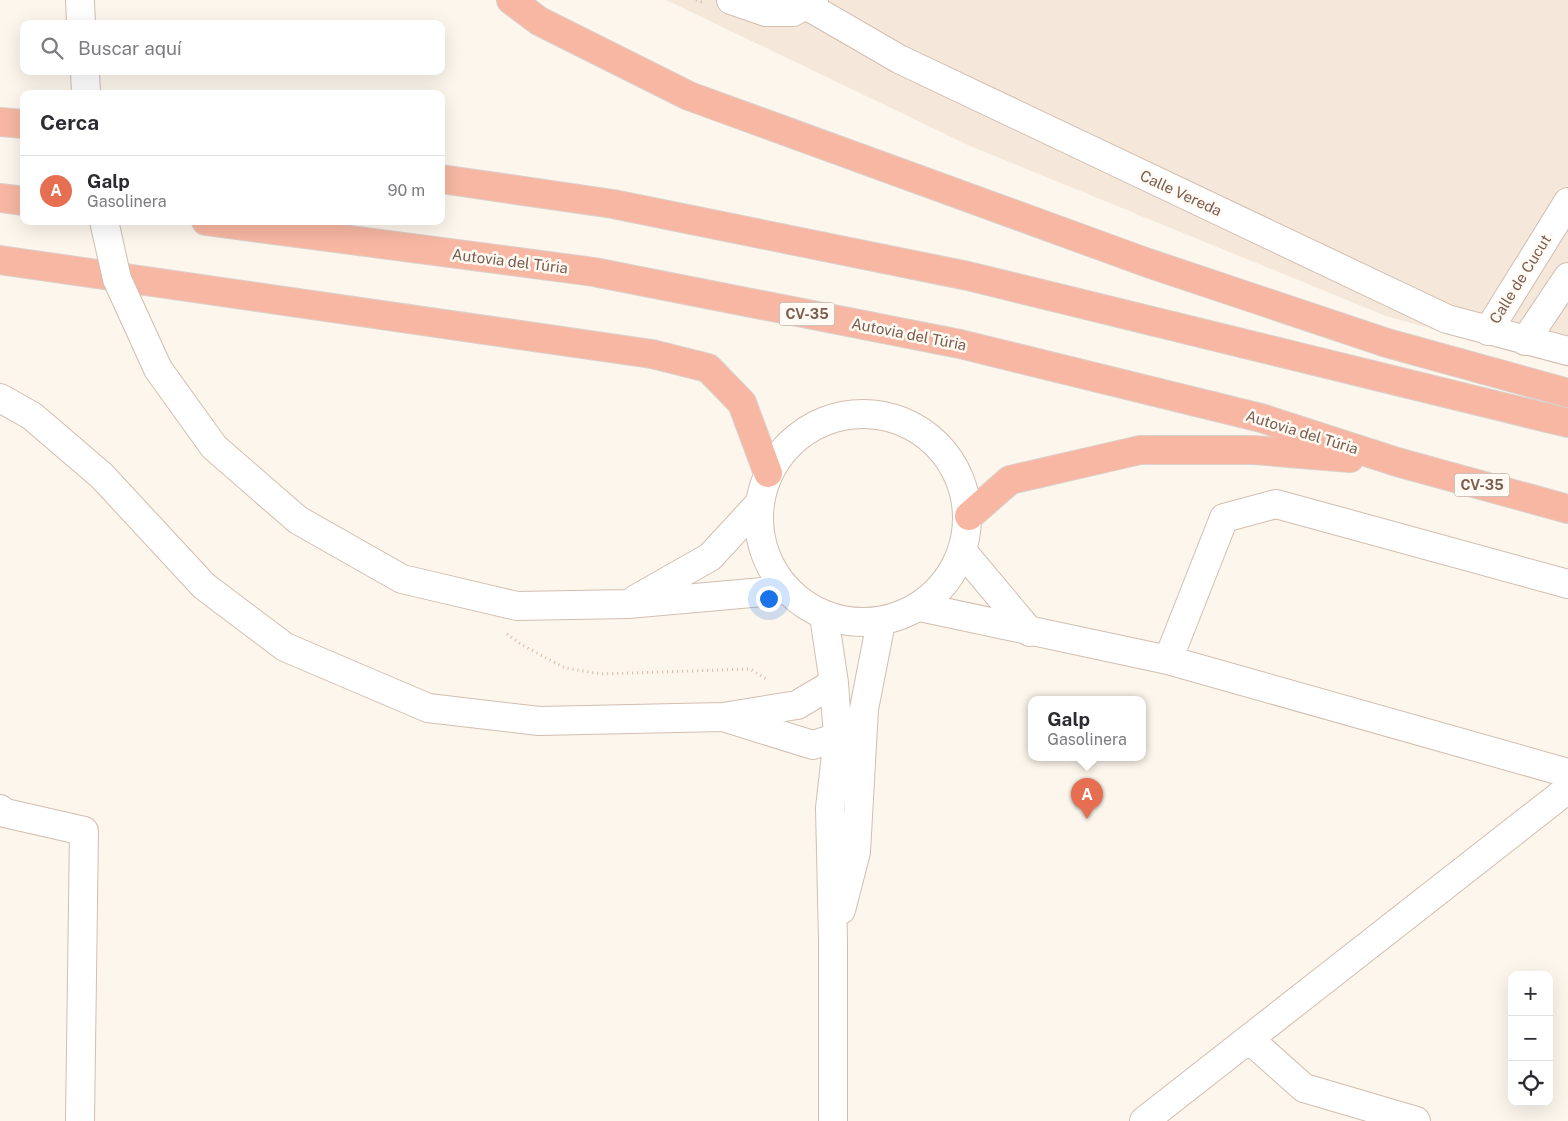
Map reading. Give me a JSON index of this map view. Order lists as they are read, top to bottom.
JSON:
{
  "streets": {
    "highway": ["Autovia del Túria", "CV-35"],
    "street": ["Calle Vereda", "Calle de Cucut"]
  },
  "crossings": [
    ["Calle Vereda", "Calle de Cucut"]
  ],
  "page": {
    "search": "Buscar aquí",
    "heading": "Cerca",
    "list": [
      {
        "mark": "A",
        "name": "Galp",
        "note": "Gasolinera",
        "value": "90 m"
      }
    ],
    "popup": ["Galp", "Gasolinera"],
    "pins": "A",
    "map_buttons": ["+", "−"]
  }
}
